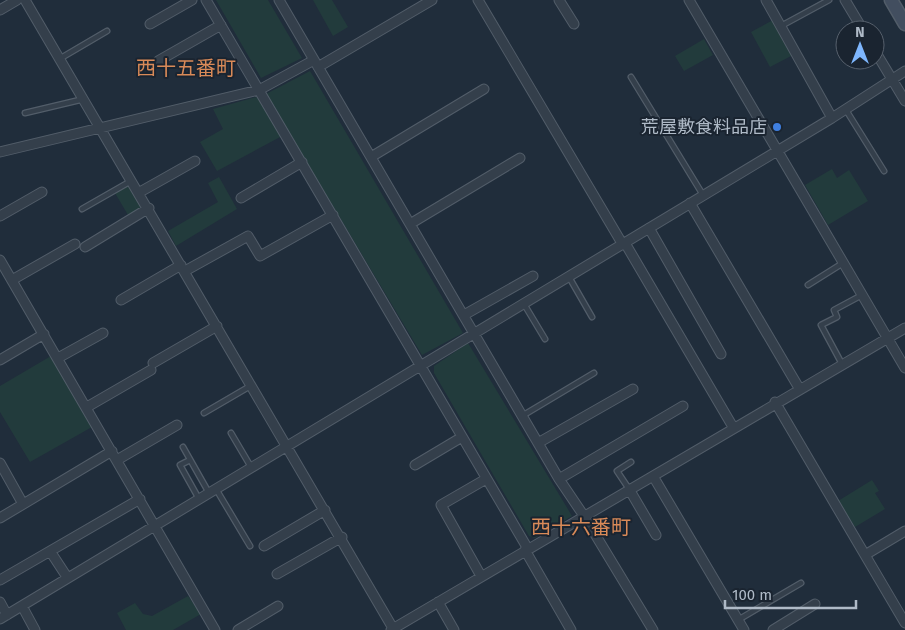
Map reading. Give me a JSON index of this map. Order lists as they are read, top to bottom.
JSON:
{
  "districts": ["西十五番町", "西十六番町"],
  "places": ["荒屋敷食料品店"],
  "scale_bar": "100 m",
  "north": "top"
}
